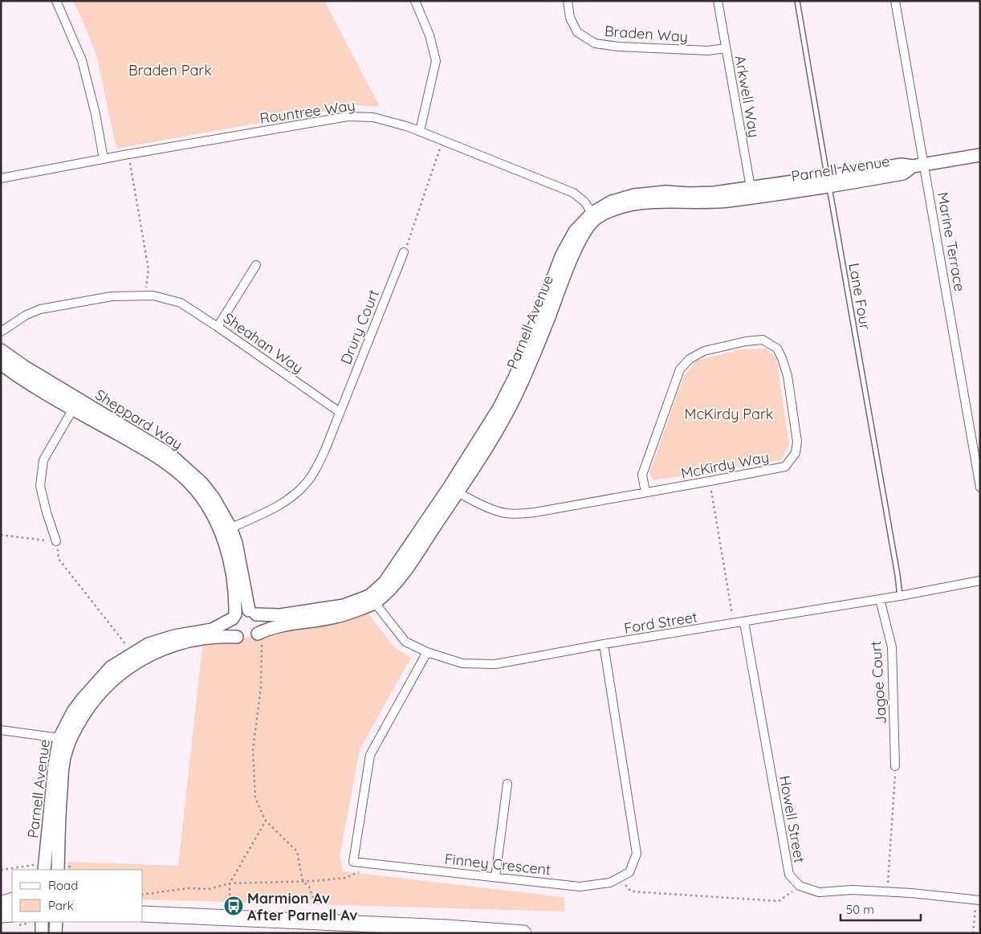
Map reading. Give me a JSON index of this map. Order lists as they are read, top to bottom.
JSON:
{
  "streets": {
    "street": [
      "Braden Way",
      "Arkwell Way",
      "Rountree Way",
      "Parnell Avenue",
      "Marine Terrace",
      "Drury Court",
      "Sheahan Way",
      "Sheppard Way",
      "McKirdy Way",
      "Ford Street",
      "Jagoe Court",
      "Howell Street",
      "Finney Crescent"
    ],
    "lane": ["Lane Four"]
  },
  "crossings": [
    ["Braden Way", "Arkwell Way"],
    ["Arkwell Way", "Parnell Avenue"],
    ["Rountree Way", "Parnell Avenue"],
    ["Parnell Avenue", "Marine Terrace"],
    ["Parnell Avenue", "Lane Four"],
    ["Parnell Avenue", "Sheppard Way"],
    ["Parnell Avenue", "McKirdy Way"],
    ["Parnell Avenue", "Ford Street"],
    ["Lane Four", "Ford Street"],
    ["Drury Court", "Sheahan Way"],
    ["Ford Street", "Jagoe Court"],
    ["Ford Street", "Howell Street"],
    ["Ford Street", "Finney Crescent"]
  ],
  "parks": ["Braden Park", "McKirdy Park"],
  "places": {
    "bus stop": ["Marmion Av After Parnell Av"]
  },
  "legend": ["Road", "Park"],
  "scale_bar": "50 m"
}
